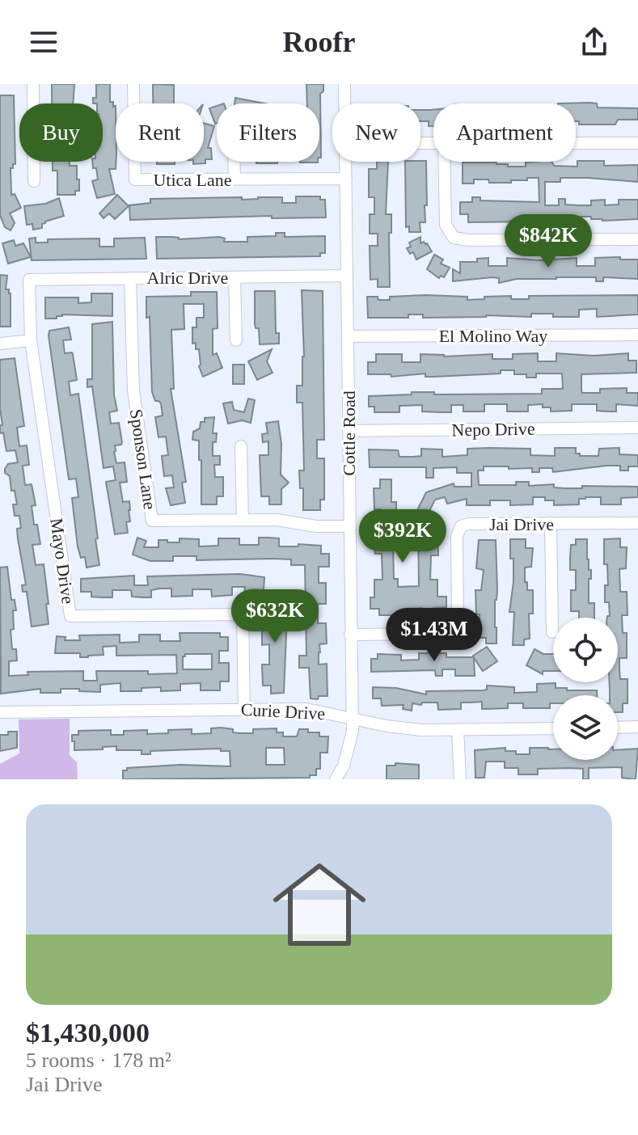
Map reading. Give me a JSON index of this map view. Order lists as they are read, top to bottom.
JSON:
{
  "streets": {
    "street": [
      "Utica Lane",
      "Alric Drive",
      "El Molino Way",
      "Nepo Drive",
      "Cottle Road",
      "Sponson Lane",
      "Jai Drive",
      "Mayo Drive",
      "Curie Drive"
    ]
  },
  "crossings": [
    ["Utica Lane", "Cottle Road"],
    ["Alric Drive", "Cottle Road"],
    ["Alric Drive", "Sponson Lane"],
    ["Alric Drive", "Mayo Drive"],
    ["El Molino Way", "Cottle Road"],
    ["Nepo Drive", "Cottle Road"],
    ["Cottle Road", "Sponson Lane"],
    ["Cottle Road", "Jai Drive"],
    ["Cottle Road", "Curie Drive"],
    ["Mayo Drive", "Curie Drive"]
  ],
  "page": {
    "header": "Roofr",
    "chip": [
      "Buy",
      "Rent",
      "Filters",
      "New",
      "Apartment"
    ],
    "price": [
      "$842K",
      "$392K",
      "$632K",
      "$1.43M"
    ],
    "list": [
      {
        "name": "$1,430,000",
        "note": "5 rooms · 178 m² · Jai Drive"
      }
    ]
  }
}
